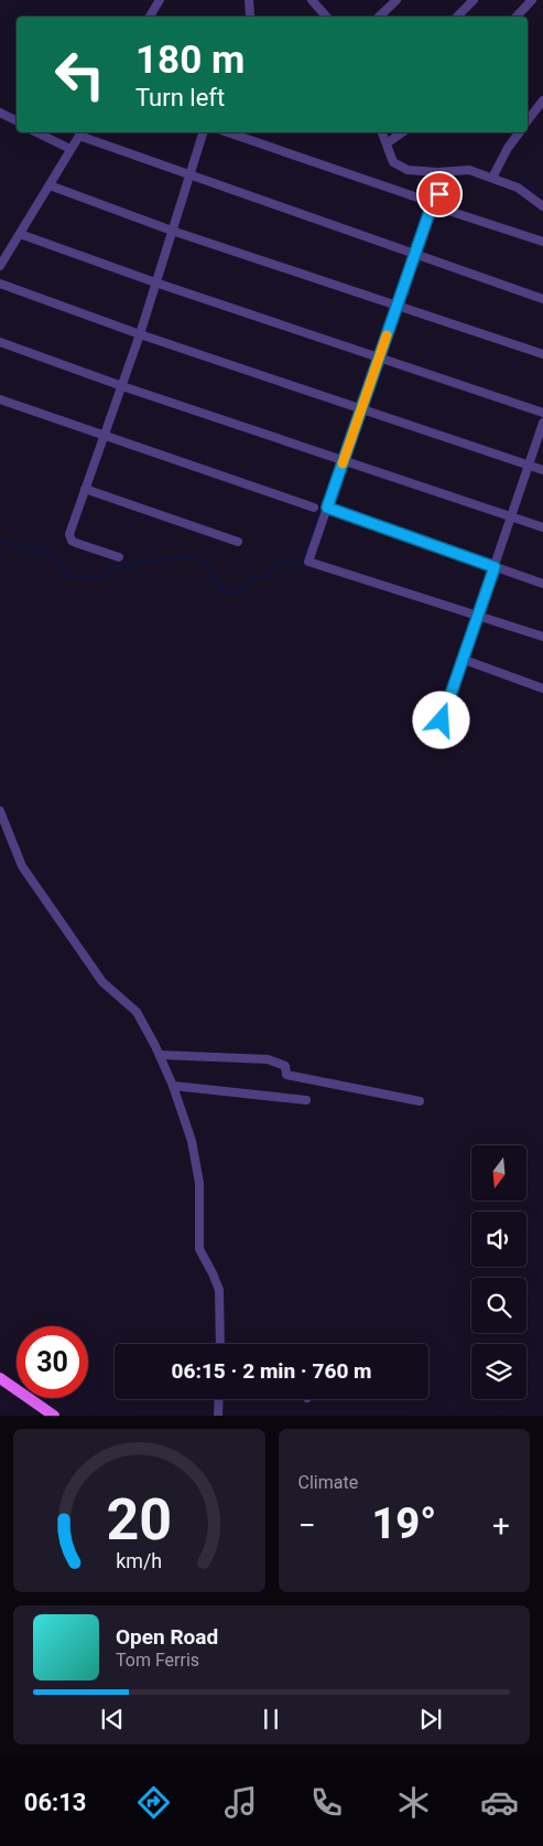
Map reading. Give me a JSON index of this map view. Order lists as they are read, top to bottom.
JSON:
{
  "north": "bottom",
  "page": {
    "turn": ["180 m", "Turn left"],
    "limit": "30",
    "trip": "06:15 · 2 min · 760 m",
    "tile": "Climate",
    "heat": ["−", "19°", "+"],
    "song": ["Open Road", "Tom Ferris"],
    "tabs": "06:13",
    "gauge": ["20", "km/h"]
  }
}
